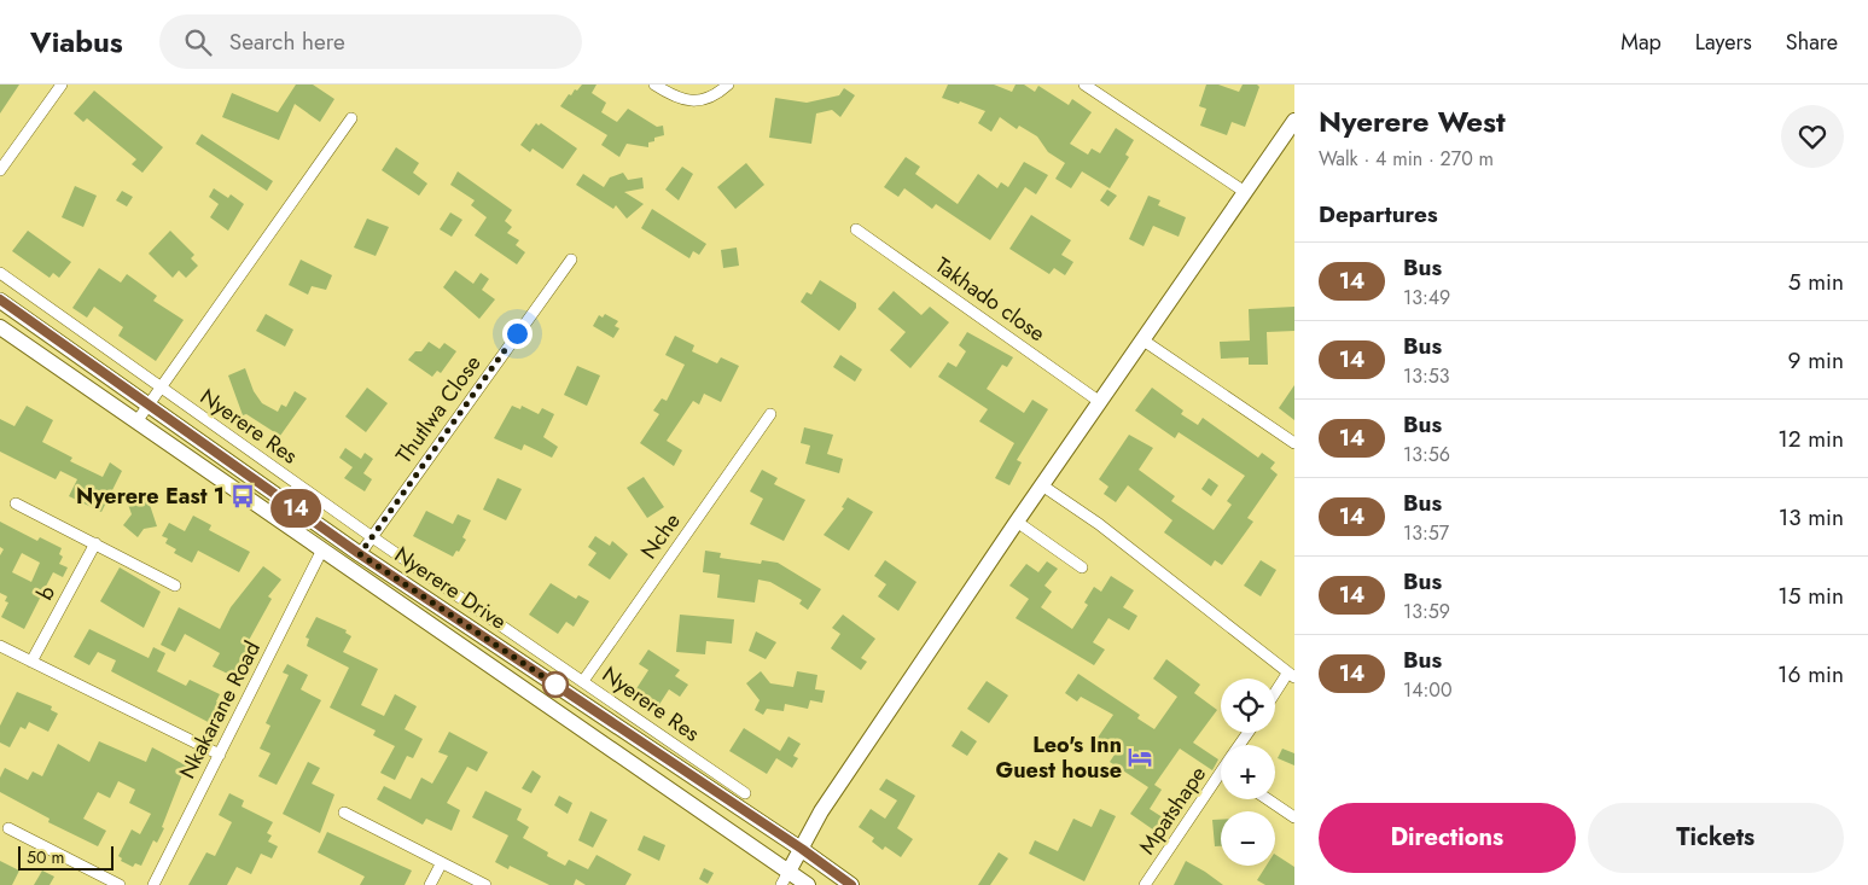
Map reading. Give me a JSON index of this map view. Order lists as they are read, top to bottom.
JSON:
{
  "streets": {
    "main road": ["Nyerere Drive"],
    "street": [
      "Takhado close",
      "Thutlwa Close",
      "Nyerere Res",
      "Nche",
      "b",
      "Nkakarane Road",
      "Mpatshape"
    ]
  },
  "crossings": [
    ["Thutlwa Close", "Nyerere Res"],
    ["Thutlwa Close", "Nyerere Drive"],
    ["Nyerere Res", "Nche"],
    ["Nyerere Drive", "Nkakarane Road"]
  ],
  "places": {
    "bus stop": ["Nyerere East 1"],
    "hotel": ["Leo's Inn Guest house"]
  },
  "lines": ["bus line 14"],
  "scale_bar": "50 m",
  "page": {
    "header": "Viabus",
    "search": "Search here",
    "nav": ["Map", "Layers", "Share"],
    "on_map": "14",
    "heading": [
      ["Nyerere West", "Walk · 4 min · 270 m"],
      "Departures"
    ],
    "list": [
      {
        "mark": "14",
        "name": "Bus",
        "note": "13:49",
        "value": "5 min"
      },
      {
        "mark": "14",
        "name": "Bus",
        "note": "13:53",
        "value": "9 min"
      },
      {
        "mark": "14",
        "name": "Bus",
        "note": "13:56",
        "value": "12 min"
      },
      {
        "mark": "14",
        "name": "Bus",
        "note": "13:57",
        "value": "13 min"
      },
      {
        "mark": "14",
        "name": "Bus",
        "note": "13:59",
        "value": "15 min"
      },
      {
        "mark": "14",
        "name": "Bus",
        "note": "14:00",
        "value": "16 min"
      }
    ],
    "map_buttons": ["+", "−"],
    "buttons": ["Directions", "Tickets"],
    "scale": "50 m"
  }
}
